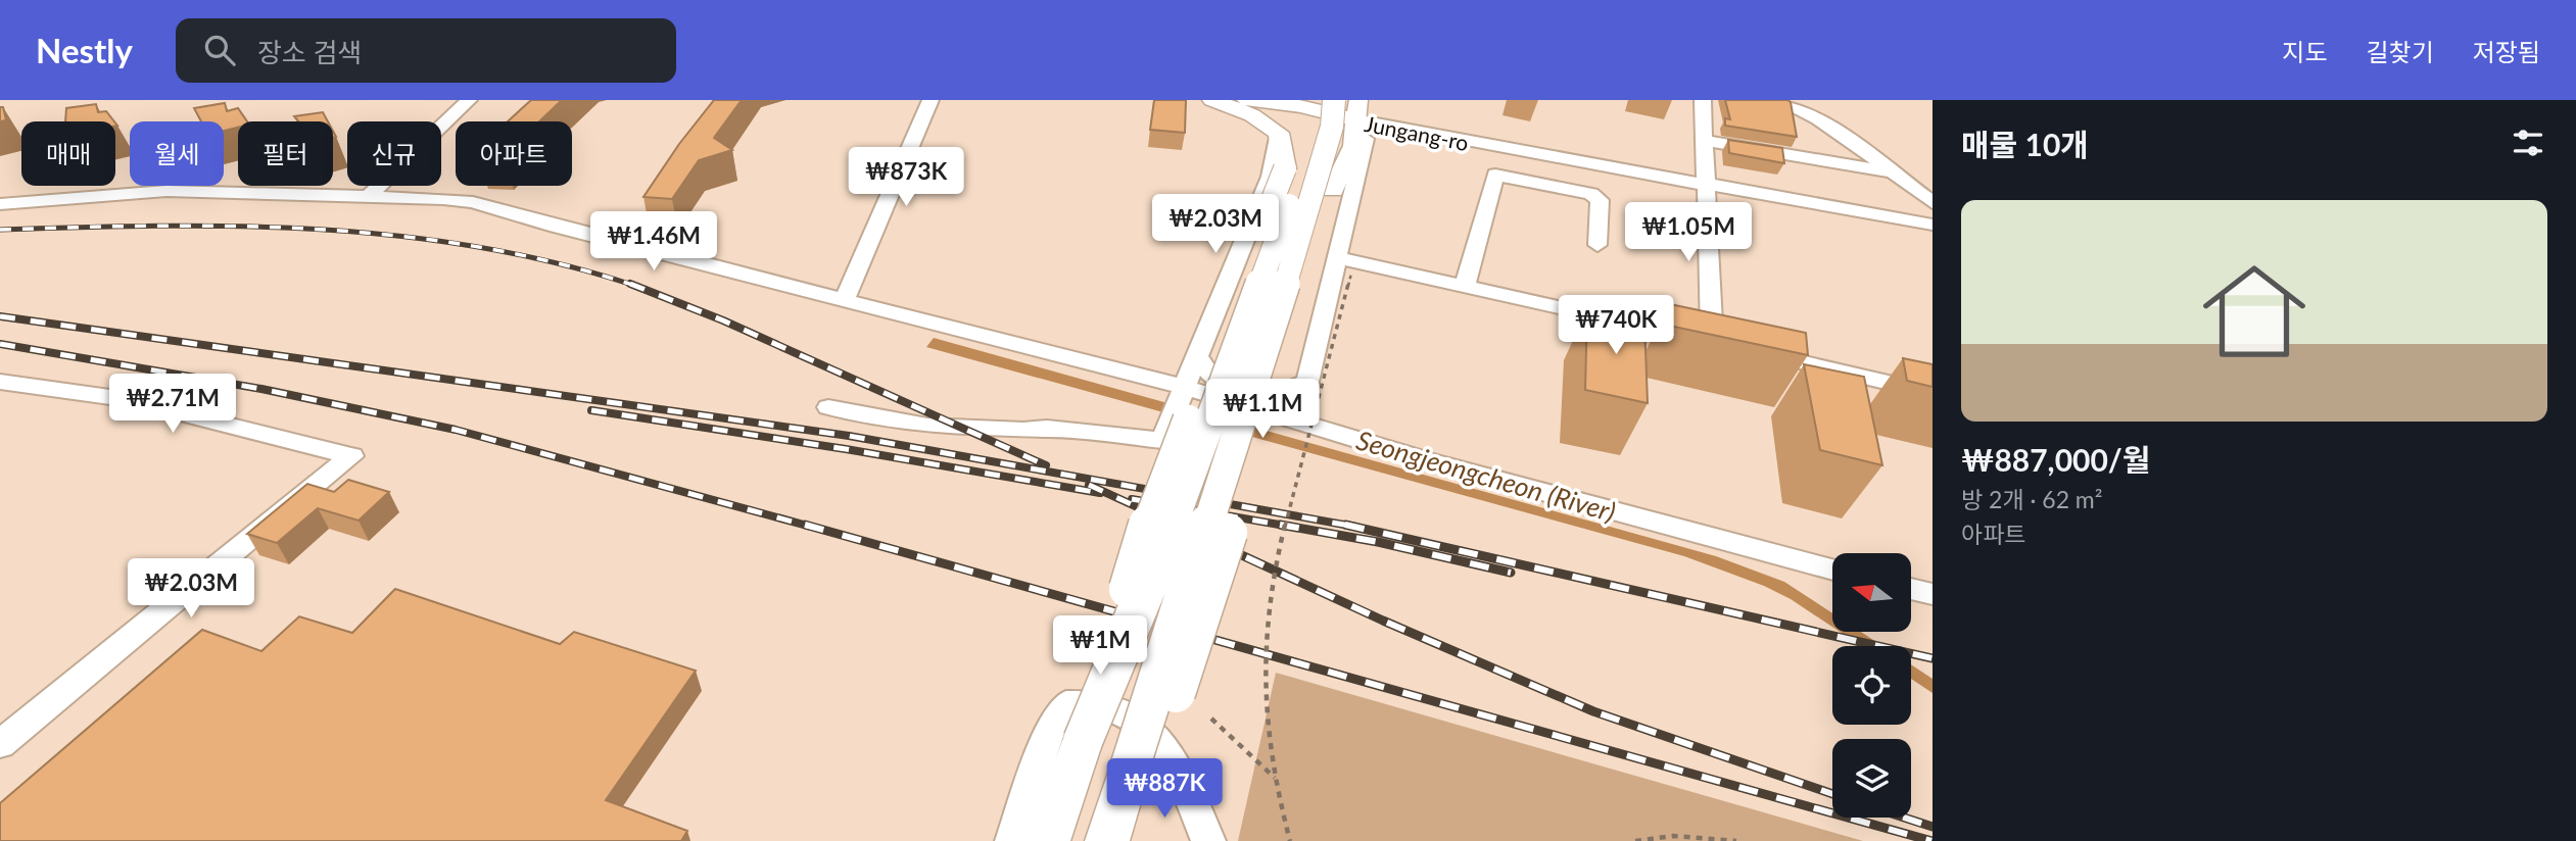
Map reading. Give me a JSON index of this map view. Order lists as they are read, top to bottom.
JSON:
{
  "streets": {
    "street": ["Jungang-ro"]
  },
  "water": ["Seongjeongcheon (River)"],
  "north": "left",
  "page": {
    "header": "Nestly",
    "search": "장소 검색",
    "nav": ["지도", "길찾기", "저장됨"],
    "heading": "매물 10개",
    "chip": [
      "매매",
      "월세",
      "필터",
      "신규",
      "아파트"
    ],
    "price": [
      "₩873K",
      "₩2.03M",
      "₩1.05M",
      "₩1.46M",
      "₩740K",
      "₩2.71M",
      "₩1.1M",
      "₩2.03M",
      "₩1M",
      "₩887K"
    ],
    "list": [
      {
        "name": "₩887,000/월",
        "note": "방 2개 · 62 m² · 아파트"
      }
    ]
  }
}
